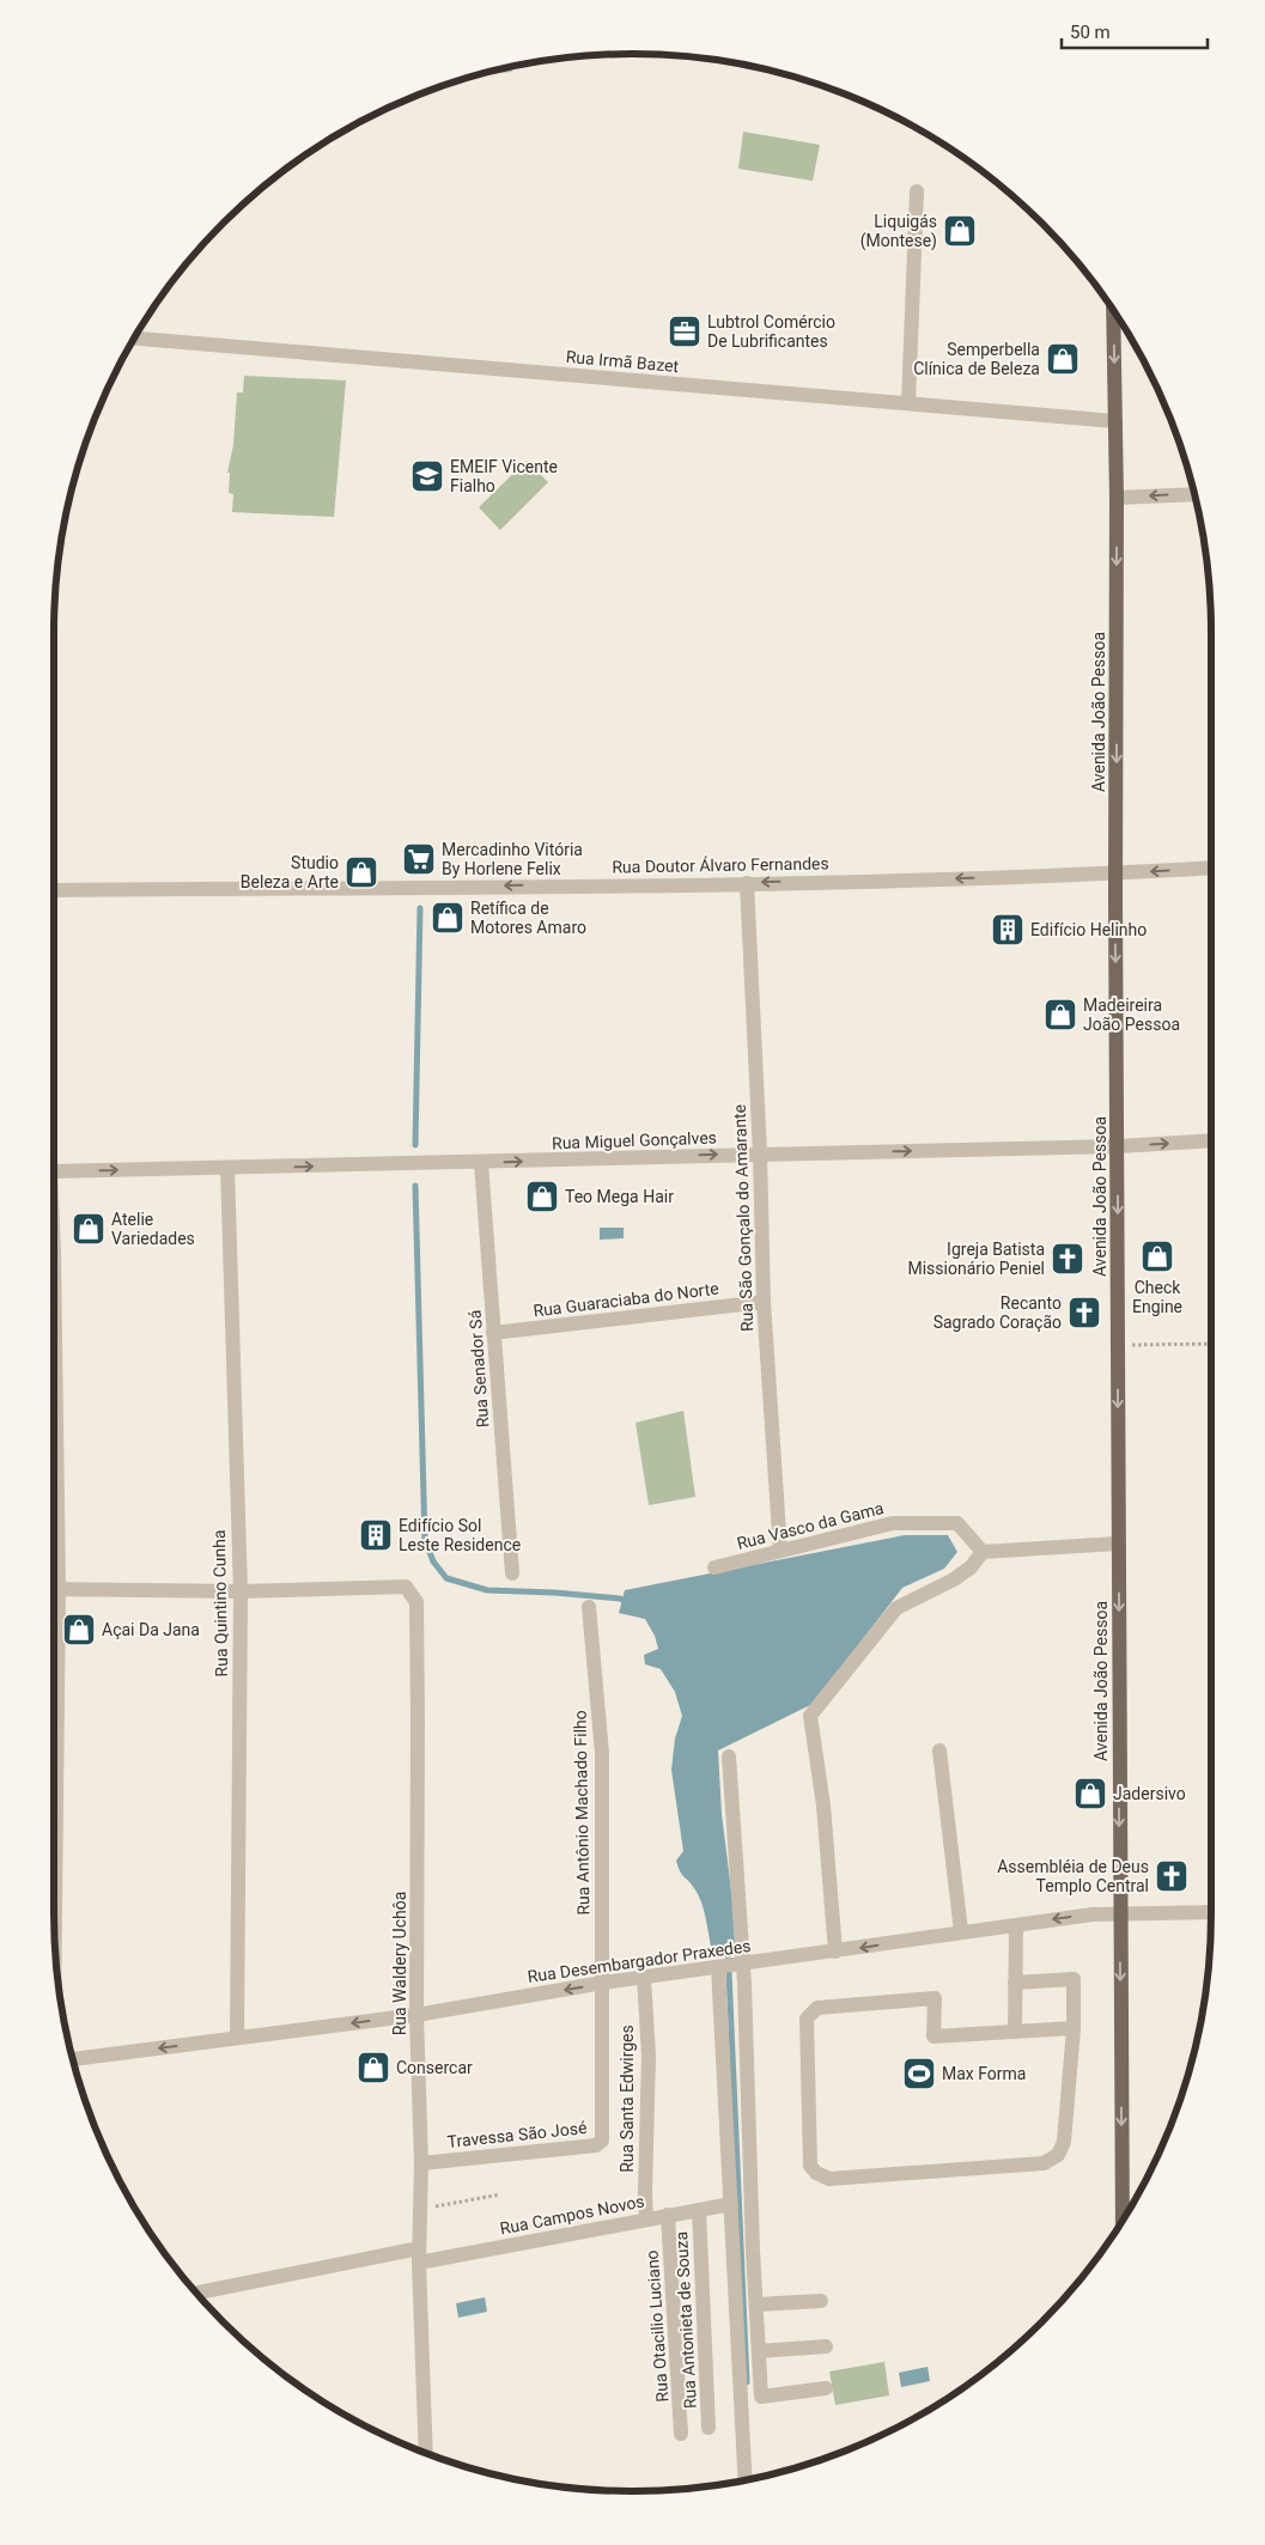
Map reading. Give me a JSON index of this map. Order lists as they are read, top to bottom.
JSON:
{
  "streets": {
    "main road": ["Avenida João Pessoa"],
    "street": [
      "Rua Irmã Bazet",
      "Rua Doutor Álvaro Fernandes",
      "Rua Miguel Gonçalves",
      "Rua São Gonçalo do Amarante",
      "Rua Guaraciaba do Norte",
      "Rua Senador Sá",
      "Rua Vasco da Gama",
      "Rua Quintino Cunha",
      "Rua Antônio Machado Filho",
      "Rua Desembargador Praxedes",
      "Rua Waldery Uchôa",
      "Rua Santa Edwirges",
      "Travessa São José",
      "Rua Campos Novos",
      "Rua Antonieta de Souza",
      "Rua Otacilio Luciano"
    ]
  },
  "crossings": [
    ["Rua Irmã Bazet", "Avenida João Pessoa"],
    ["Avenida João Pessoa", "Rua Doutor Álvaro Fernandes"],
    ["Avenida João Pessoa", "Rua Miguel Gonçalves"],
    ["Avenida João Pessoa", "Rua Desembargador Praxedes"],
    ["Rua Doutor Álvaro Fernandes", "Rua São Gonçalo do Amarante"],
    ["Rua Miguel Gonçalves", "Rua São Gonçalo do Amarante"],
    ["Rua Miguel Gonçalves", "Rua Senador Sá"],
    ["Rua Miguel Gonçalves", "Rua Quintino Cunha"],
    ["Rua São Gonçalo do Amarante", "Rua Guaraciaba do Norte"],
    ["Rua São Gonçalo do Amarante", "Rua Vasco da Gama"],
    ["Rua Guaraciaba do Norte", "Rua Senador Sá"],
    ["Rua Quintino Cunha", "Rua Desembargador Praxedes"],
    ["Rua Quintino Cunha", "Rua Waldery Uchôa"],
    ["Rua Antônio Machado Filho", "Rua Desembargador Praxedes"],
    ["Rua Antônio Machado Filho", "Travessa São José"],
    ["Rua Desembargador Praxedes", "Rua Waldery Uchôa"],
    ["Rua Desembargador Praxedes", "Rua Santa Edwirges"],
    ["Rua Desembargador Praxedes", "Travessa São José"],
    ["Rua Waldery Uchôa", "Travessa São José"],
    ["Rua Waldery Uchôa", "Rua Campos Novos"],
    ["Rua Santa Edwirges", "Rua Campos Novos"],
    ["Rua Campos Novos", "Rua Antonieta de Souza"],
    ["Rua Campos Novos", "Rua Otacilio Luciano"]
  ],
  "one_way": [
    "Avenida João Pessoa",
    "Rua Doutor Álvaro Fernandes",
    "Rua Miguel Gonçalves",
    "Rua Desembargador Praxedes"
  ],
  "places": {
    "shop": [
      "Liquigás (Montese)",
      "Semperbella Clínica de Beleza",
      "Studio Beleza e Arte",
      "Retífica de Motores Amaro",
      "Madeireira João Pessoa",
      "Teo Mega Hair",
      "Atelie Variedades",
      "Check Engine",
      "Açai Da Jana",
      "Jadersivo",
      "Consercar"
    ],
    "office": ["Lubtrol Comércio De Lubrificantes"],
    "school or university": ["EMEIF Vicente Fialho"],
    "supermarket": ["Mercadinho Vitória By Horlene Felix"],
    "building": ["Edifício Helinho", "Edifício Sol Leste Residence"],
    "church": ["Igreja Batista Missionário Peniel", "Recanto Sagrado Coração", "Assembléia de Deus Templo Central"],
    "sports": ["Max Forma"]
  },
  "scale_bar": "50 m"
}
